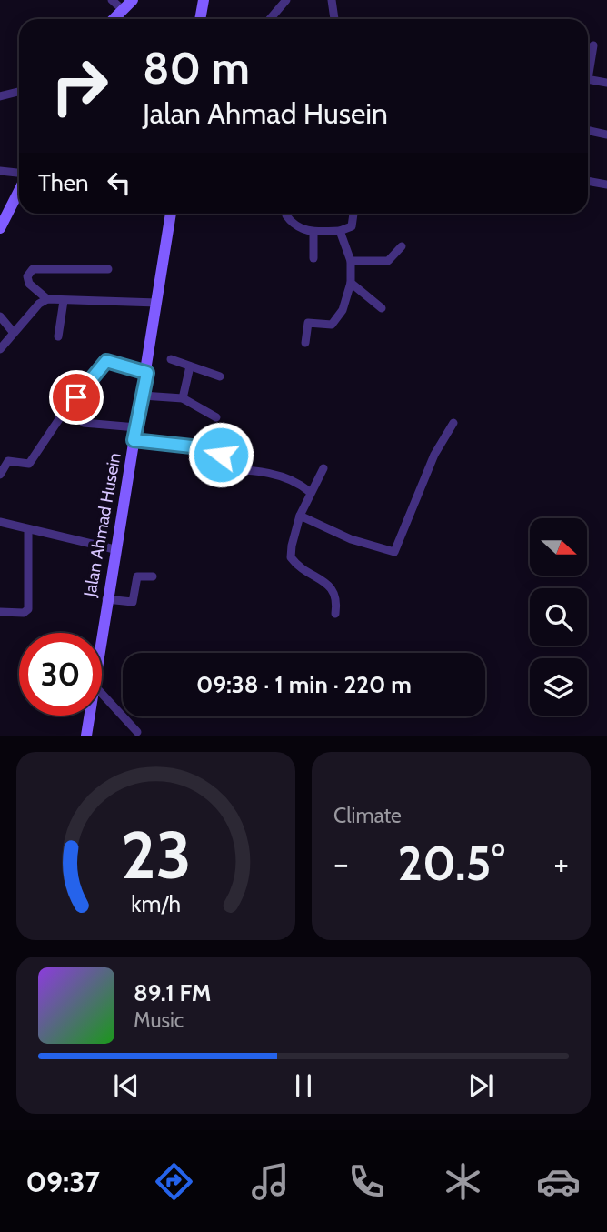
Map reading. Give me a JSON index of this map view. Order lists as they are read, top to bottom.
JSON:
{
  "streets": {
    "main road": ["Jalan Ahmad Husein"]
  },
  "north": "right",
  "page": {
    "turn": ["80 m", "Jalan Ahmad Husein"],
    "then": "Then",
    "limit": "30",
    "trip": "09:38 · 1 min · 220 m",
    "tile": "Climate",
    "heat": ["−", "20.5°", "+"],
    "song": ["89.1 FM", "Music"],
    "tabs": "09:37",
    "gauge": ["23", "km/h"]
  }
}
